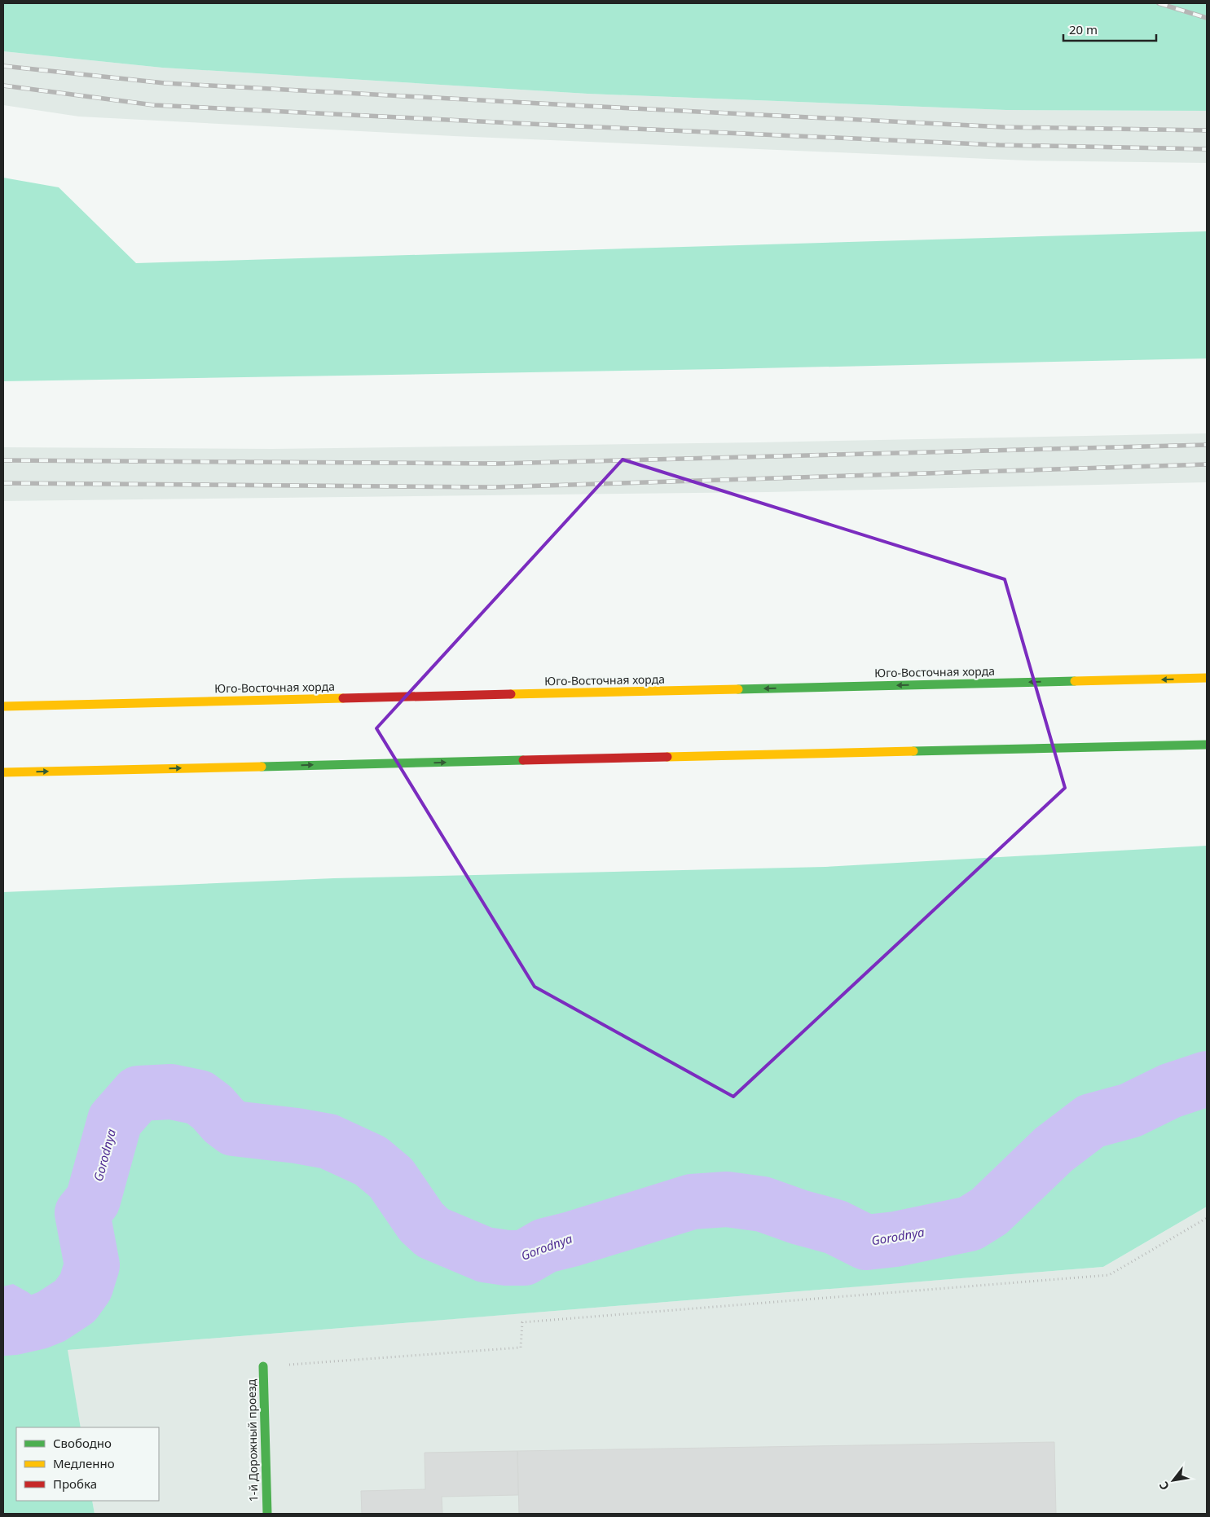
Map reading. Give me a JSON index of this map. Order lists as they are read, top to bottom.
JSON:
{
  "streets": {
    "main road": ["Юго-Восточная хорда", "1-й Дорожный проезд"]
  },
  "water": ["Gorodnya"],
  "legend": ["Свободно", "Медленно", "Пробка"],
  "scale_bar": "20 m",
  "north": "bottom left"
}
